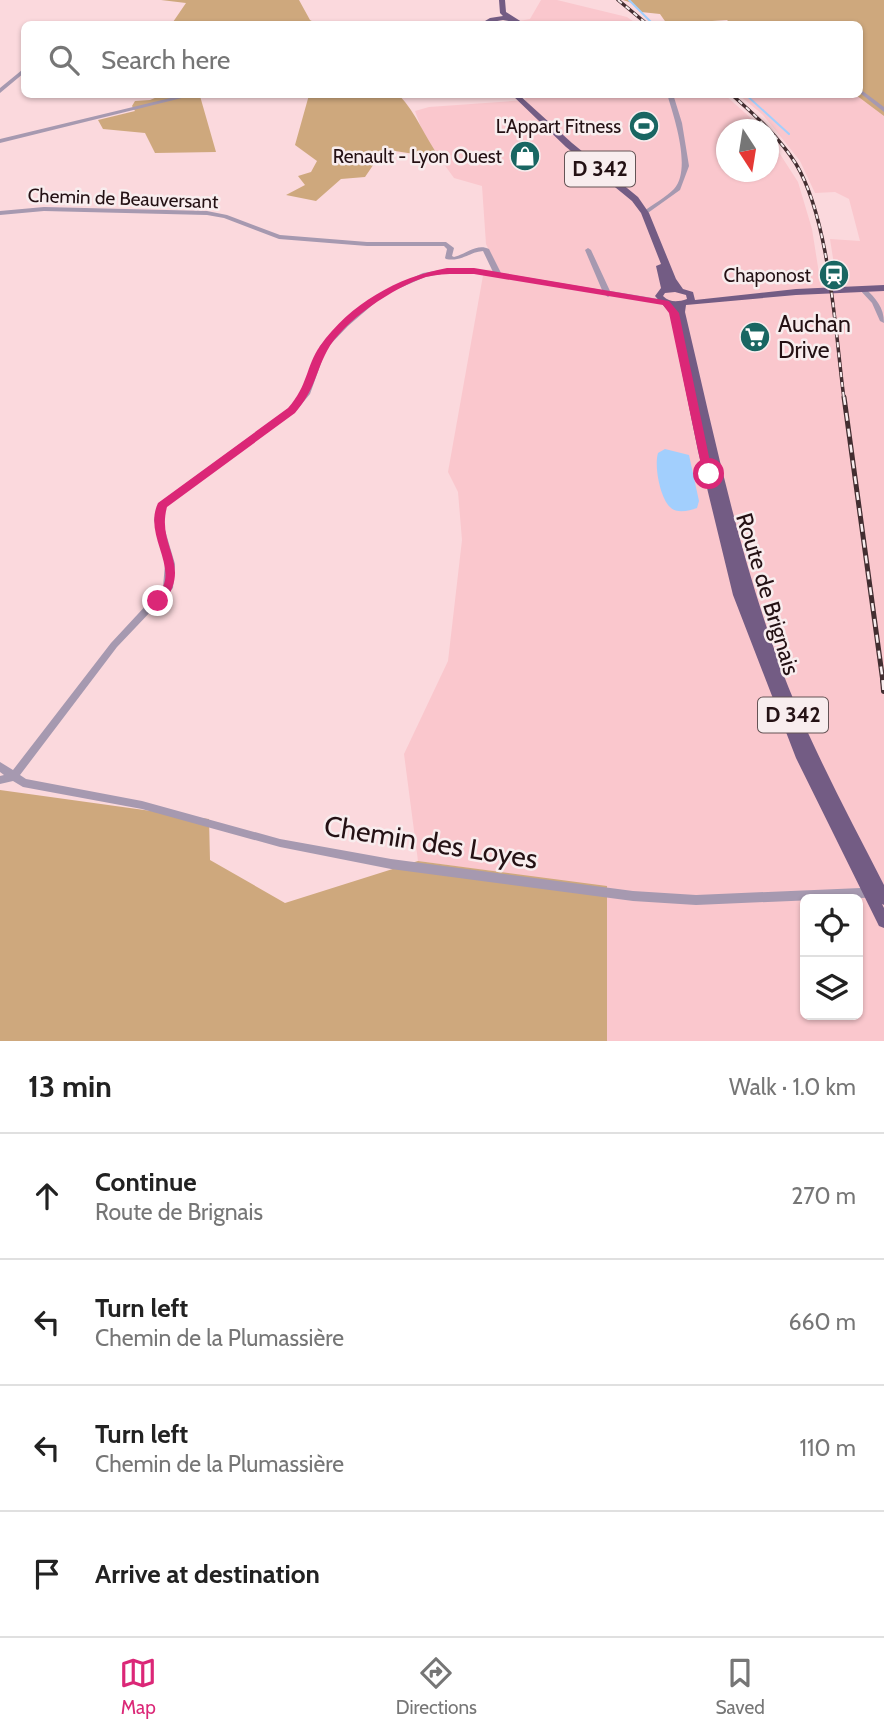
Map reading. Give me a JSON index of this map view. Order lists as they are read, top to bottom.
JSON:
{
  "streets": {
    "main road": ["D 342", "Route de Brignais"],
    "street": ["Chemin de Beauversant", "Chemin des Loyes"]
  },
  "crossings": [
    ["Route de Brignais", "Chemin des Loyes"]
  ],
  "places": {
    "sports": ["L'Appart Fitness"],
    "shop": ["Renault - Lyon Ouest"],
    "station": ["Chaponost"],
    "supermarket": ["Auchan Drive"]
  },
  "north": "bottom",
  "page": {
    "search": "Search here",
    "heading": ["13 min", "Walk · 1.0 km"],
    "list": [
      ["Continue", "Route de Brignais", "270 m"],
      ["Turn left", "Chemin de la Plumassière", "660 m"],
      ["Turn left", "Chemin de la Plumassière", "110 m"],
      "Arrive at destination"
    ],
    "nav": ["Map", "Directions", "Saved"]
  }
}
